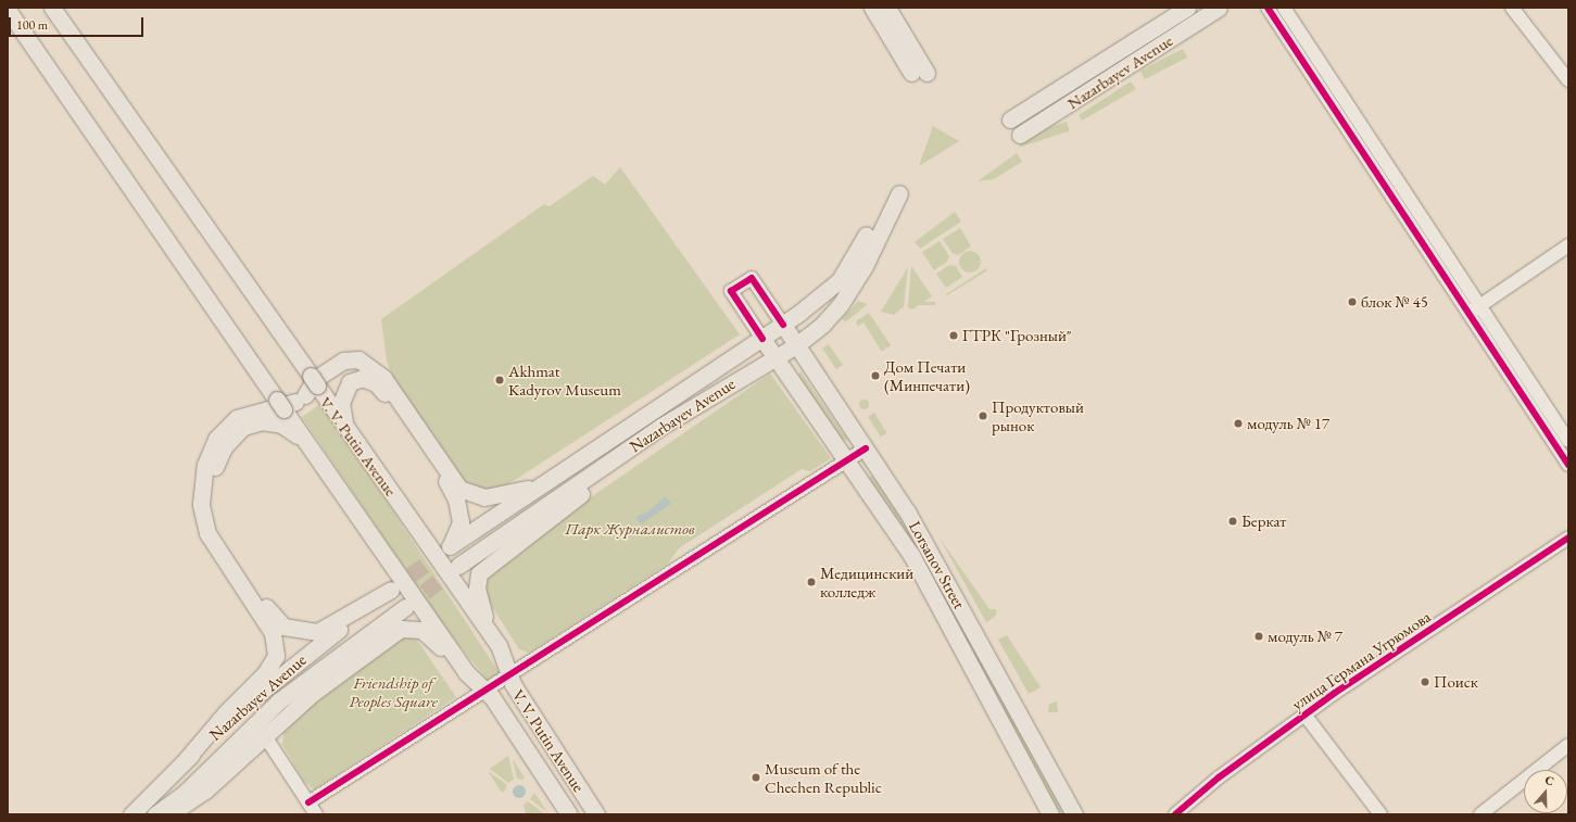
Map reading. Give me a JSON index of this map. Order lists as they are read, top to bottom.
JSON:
{
  "streets": {
    "main road": ["Nazarbayev Avenue", "V. V. Putin Avenue", "Lorsanov Street"],
    "street": ["улица Германа Угрюмова"]
  },
  "crossings": [
    ["Nazarbayev Avenue", "V. V. Putin Avenue"],
    ["Nazarbayev Avenue", "Lorsanov Street"]
  ],
  "parks": ["Парк Журналистов", "Friendship of Peoples Square"],
  "places": [
    "блок № 45",
    "ГТРК \"Грозный\"",
    "Дом Печати (Минпечати)",
    "Akhmat Kadyrov Museum",
    "Продуктовый рынок",
    "модуль № 17",
    "Беркат",
    "Медицинский колледж",
    "модуль № 7",
    "Поиск",
    "Museum of the Chechen Republic"
  ],
  "scale_bar": "100 m",
  "north": "top"
}
